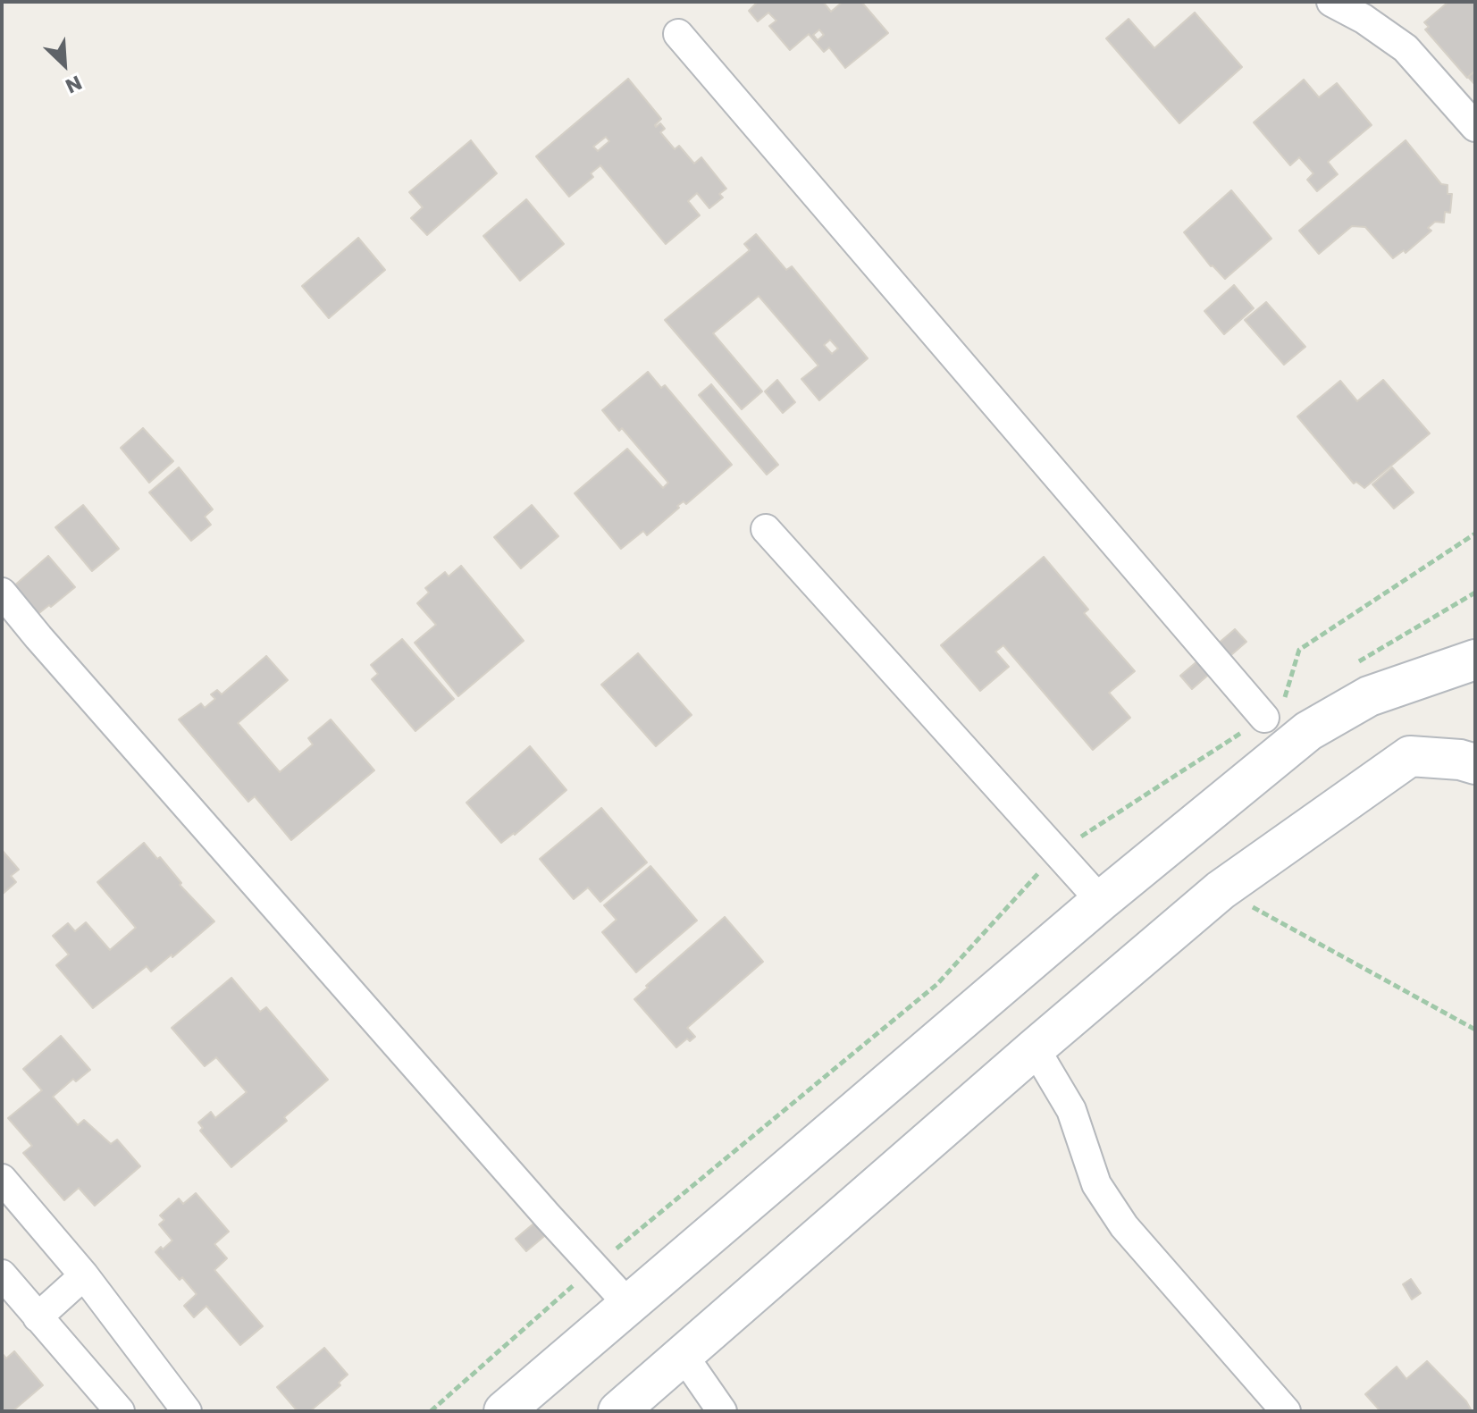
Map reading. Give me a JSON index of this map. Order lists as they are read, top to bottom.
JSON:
{
  "north": "bottom right"
}
